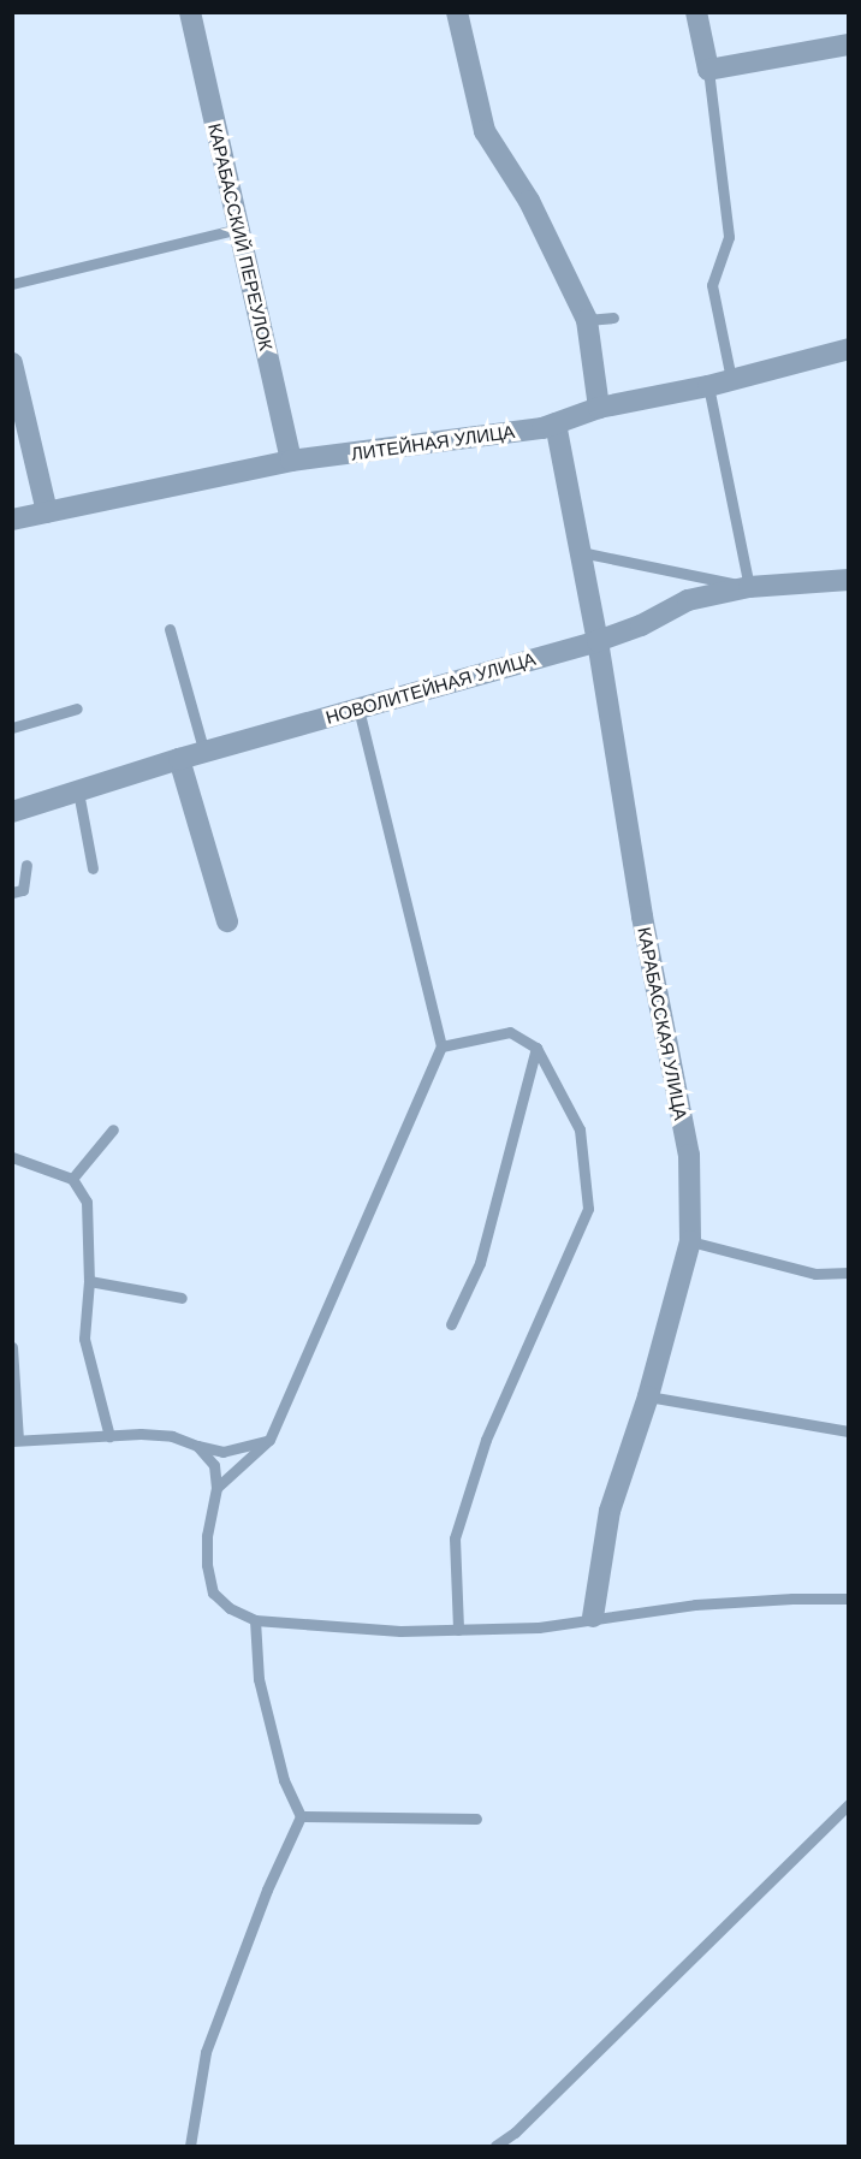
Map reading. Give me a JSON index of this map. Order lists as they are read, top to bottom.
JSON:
{
  "streets": {
    "street": [
      "КАРАБАССКИЙ ПЕРЕУЛОК",
      "ЛИТЕЙНАЯ УЛИЦА",
      "НОВОЛИТЕЙНАЯ УЛИЦА",
      "КАРАБАССКАЯ УЛИЦА"
    ]
  },
  "crossings": [
    ["КАРАБАССКИЙ ПЕРЕУЛОК", "ЛИТЕЙНАЯ УЛИЦА"],
    ["ЛИТЕЙНАЯ УЛИЦА", "КАРАБАССКАЯ УЛИЦА"],
    ["НОВОЛИТЕЙНАЯ УЛИЦА", "КАРАБАССКАЯ УЛИЦА"]
  ]
}
